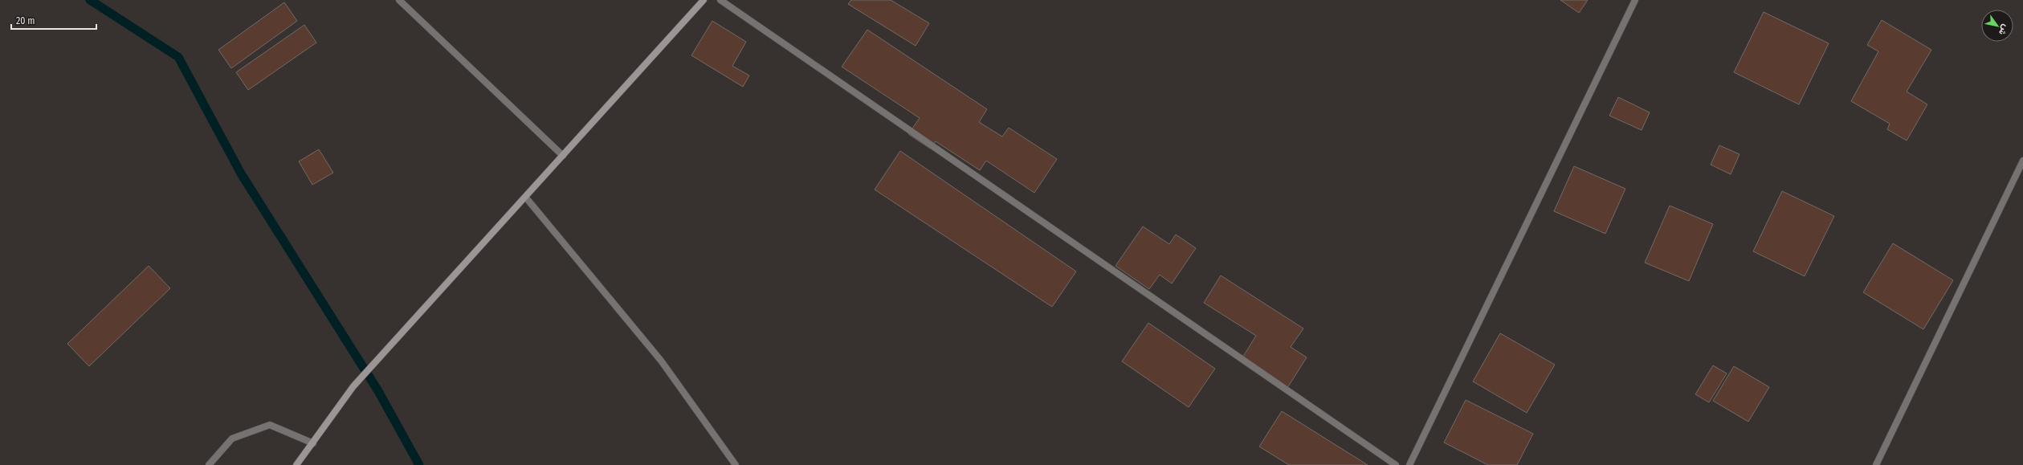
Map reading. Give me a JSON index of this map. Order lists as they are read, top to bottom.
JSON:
{
  "scale_bar": "20 m",
  "north": "bottom right"
}
